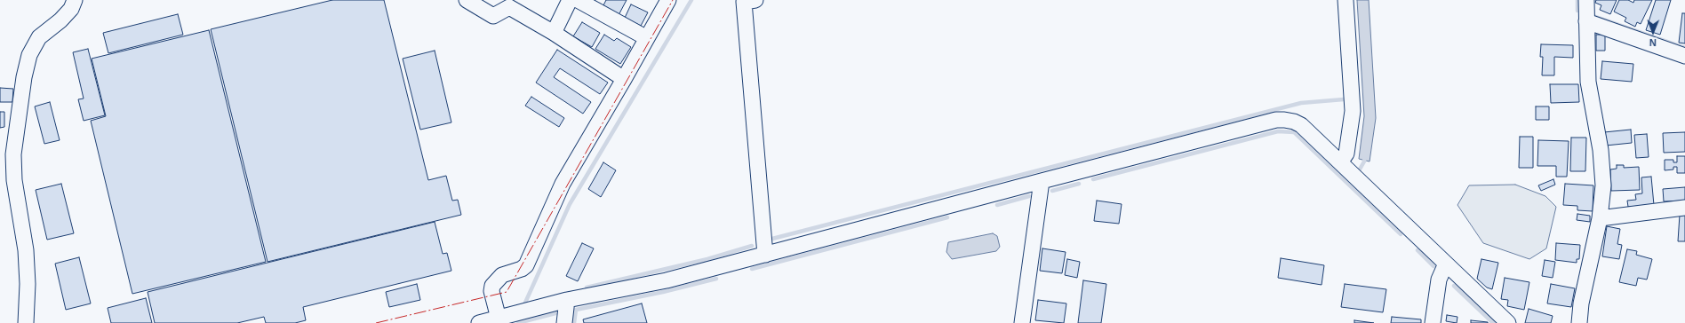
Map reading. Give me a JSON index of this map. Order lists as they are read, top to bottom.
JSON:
{
  "north": "bottom"
}
